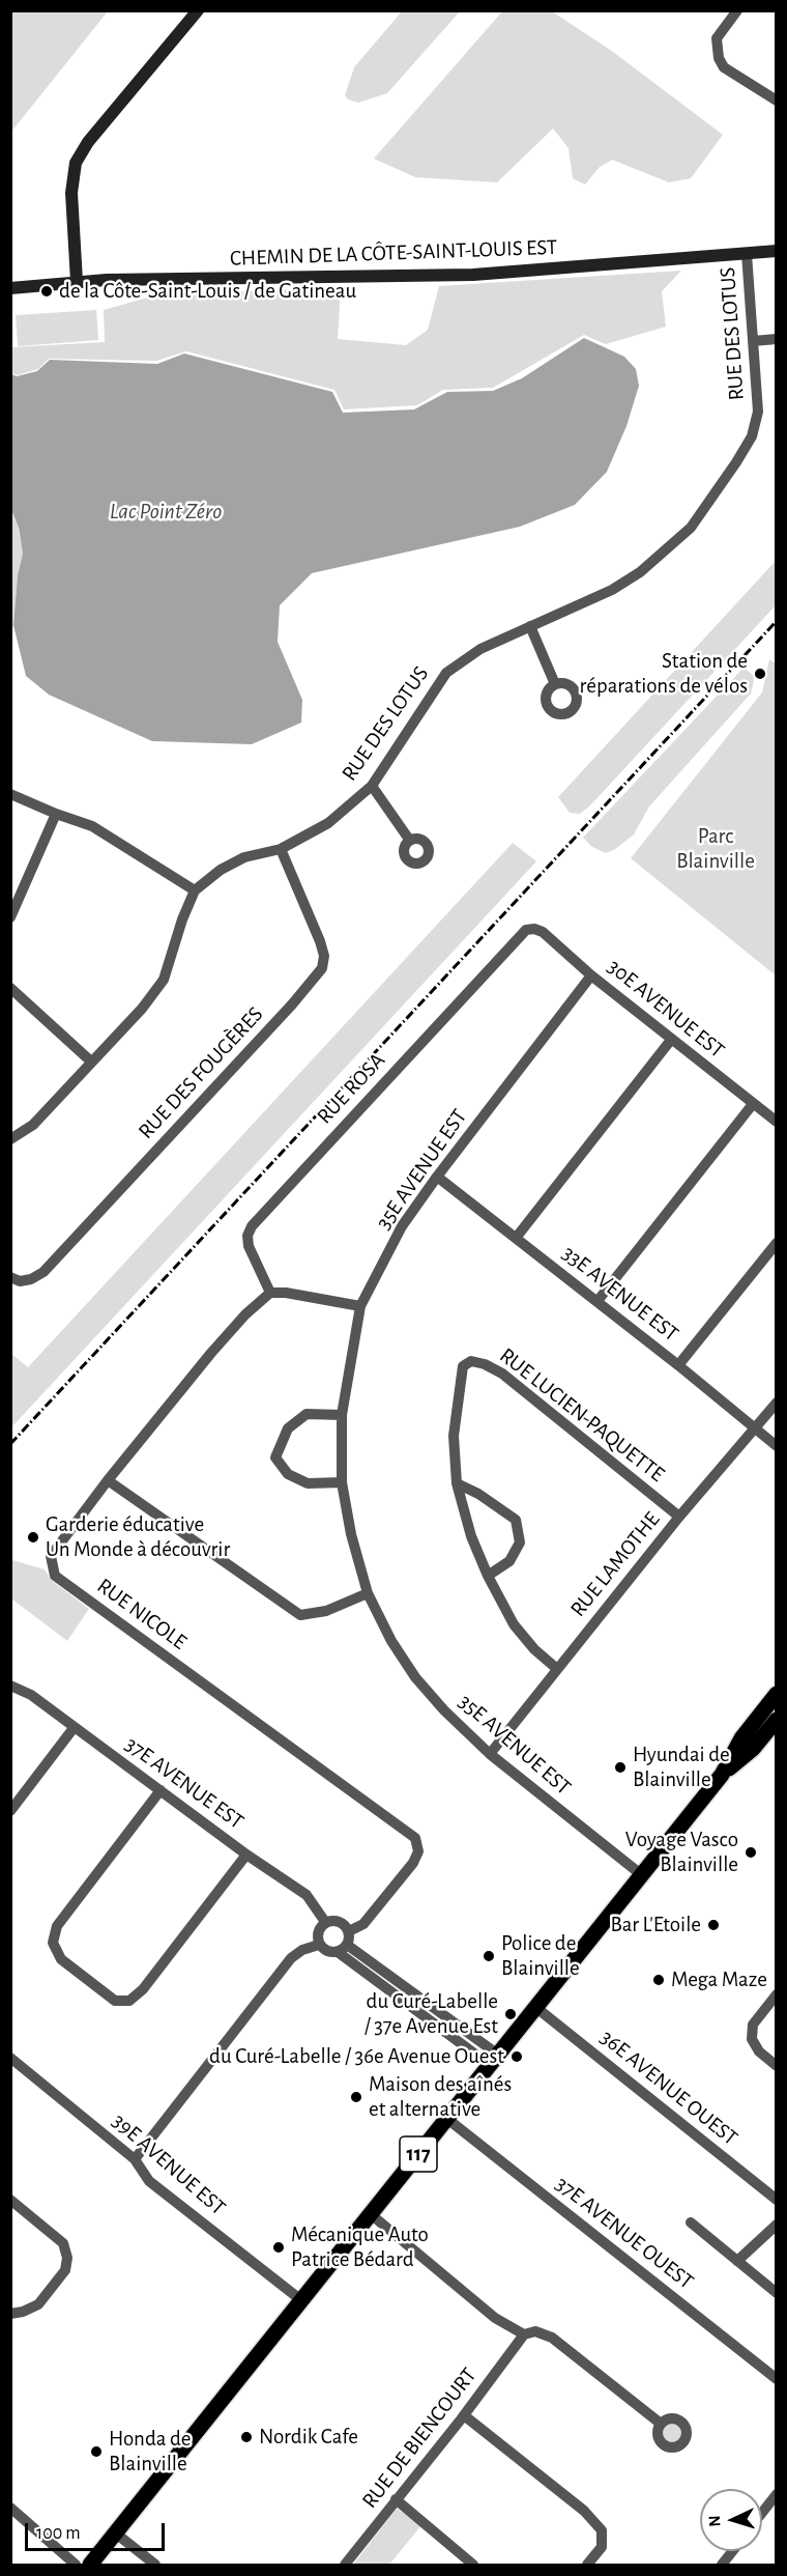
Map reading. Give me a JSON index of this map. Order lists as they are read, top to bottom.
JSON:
{
  "streets": {
    "main road": ["117"],
    "street": [
      "CHEMIN DE LA CÔTE-SAINT-LOUIS EST",
      "RUE DES LOTUS",
      "30E AVENUE EST",
      "RUE DES FOUGÈRES",
      "RUE ROSA",
      "35E AVENUE EST",
      "33E AVENUE EST",
      "RUE LUCIEN-PAQUETTE",
      "RUE LAMOTHE",
      "RUE NICOLE",
      "37E AVENUE EST",
      "36E AVENUE OUEST",
      "39E AVENUE EST",
      "37E AVENUE OUEST",
      "RUE DE BIENCOURT"
    ]
  },
  "crossings": [
    ["CHEMIN DE LA CÔTE-SAINT-LOUIS EST", "RUE DES LOTUS"],
    ["RUE DES LOTUS", "RUE DES FOUGÈRES"],
    ["30E AVENUE EST", "RUE ROSA"],
    ["30E AVENUE EST", "35E AVENUE EST"],
    ["RUE ROSA", "RUE NICOLE"],
    ["35E AVENUE EST", "33E AVENUE EST"],
    ["35E AVENUE EST", "RUE LAMOTHE"],
    ["35E AVENUE EST", "117"],
    ["33E AVENUE EST", "RUE LAMOTHE"],
    ["RUE LUCIEN-PAQUETTE", "RUE LAMOTHE"],
    ["RUE NICOLE", "37E AVENUE EST"],
    ["36E AVENUE OUEST", "117"],
    ["117", "39E AVENUE EST"],
    ["117", "37E AVENUE OUEST"]
  ],
  "water": ["Lac Point Zéro"],
  "parks": ["Parc Blainville"],
  "places": [
    "de la Côte-Saint-Louis / de Gatineau",
    "Station de réparations de vélos",
    "Garderie éducative Un Monde à découvrir",
    "Hyundai de Blainville",
    "Voyage Vasco Blainville",
    "Bar L'Etoile",
    "Police de Blainville",
    "Mega Maze",
    "du Curé-Labelle / 37e Avenue Est",
    "du Curé-Labelle / 36e Avenue Ouest",
    "Maison des aînés et alternative",
    "Mécanique Auto Patrice Bédard",
    "Nordik Cafe",
    "Honda de Blainville"
  ],
  "scale_bar": "100 m",
  "north": "left"
}
